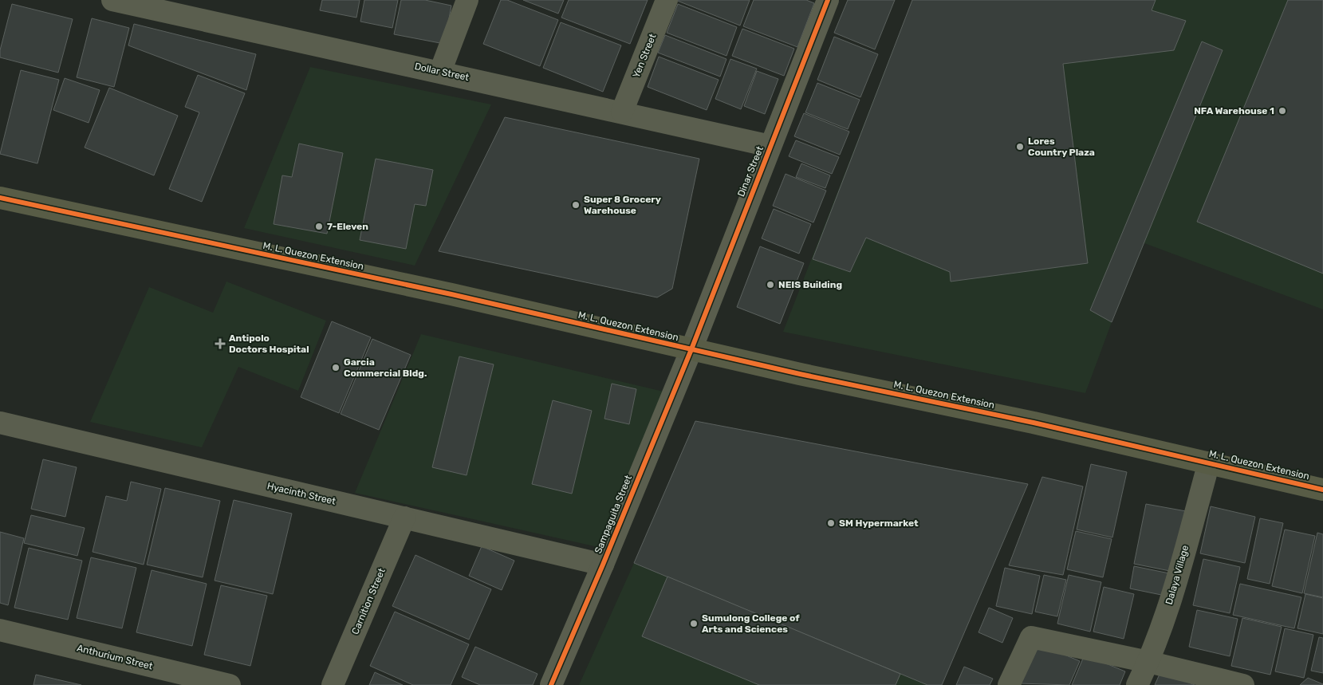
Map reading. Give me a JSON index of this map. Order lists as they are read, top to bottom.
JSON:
{
  "streets": {
    "main road": ["M. L. Quezon Extension"],
    "street": [
      "Yen Street",
      "Dollar Street",
      "Dinar Street",
      "Hyacinth Street",
      "Sampaguita Street",
      "Dalaya Village",
      "Carnition Street",
      "Anthurium Street"
    ]
  },
  "crossings": [
    ["Yen Street", "Dollar Street"],
    ["Dollar Street", "Dinar Street"],
    ["Dinar Street", "M. L. Quezon Extension"],
    ["Dinar Street", "Sampaguita Street"],
    ["M. L. Quezon Extension", "Sampaguita Street"],
    ["M. L. Quezon Extension", "Dalaya Village"],
    ["Hyacinth Street", "Sampaguita Street"],
    ["Hyacinth Street", "Carnition Street"]
  ],
  "places": {
    "other": [
      "NFA Warehouse 1",
      "Lores Country Plaza",
      "Super 8 Grocery Warehouse",
      "7-Eleven",
      "NEIS Building",
      "Garcia Commercial Bldg.",
      "SM Hypermarket",
      "Sumulong College of Arts and Sciences"
    ],
    "health": ["Antipolo Doctors Hospital"]
  }
}
